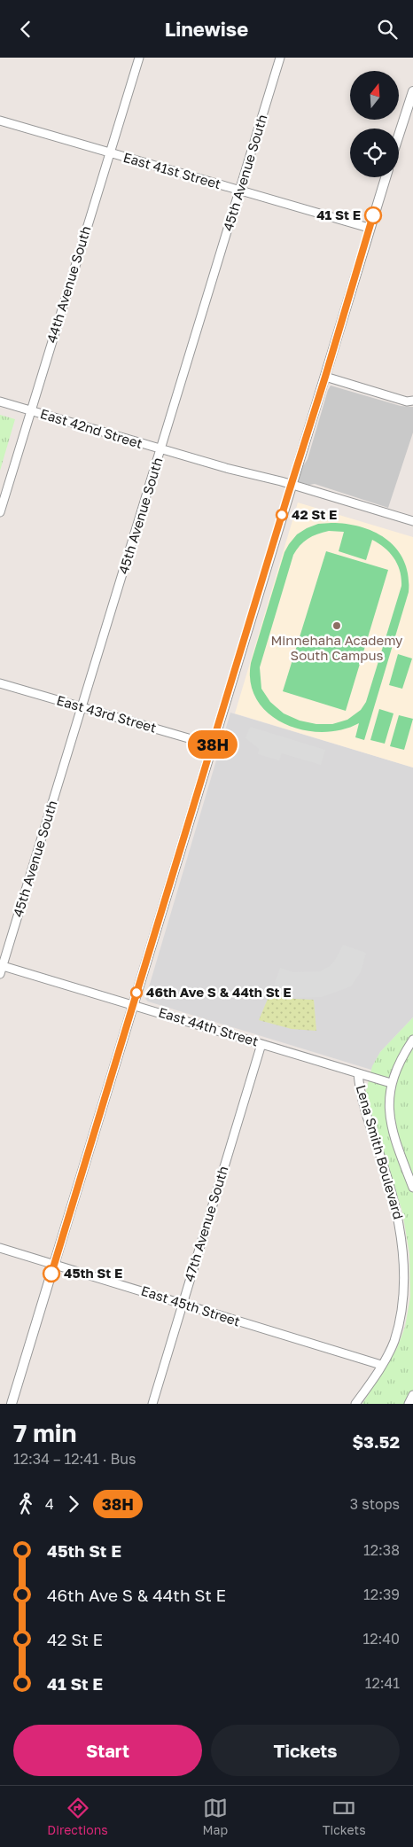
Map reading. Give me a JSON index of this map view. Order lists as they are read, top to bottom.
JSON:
{
  "streets": {
    "street": [
      "East 41st Street",
      "45th Avenue South",
      "44th Avenue South",
      "East 42nd Street",
      "East 43rd Street",
      "East 44th Street",
      "Lena Smith Boulevard",
      "47th Avenue South",
      "East 45th Street"
    ]
  },
  "crossings": [
    ["East 41st Street", "45th Avenue South"],
    ["East 41st Street", "44th Avenue South"],
    ["45th Avenue South", "East 42nd Street"],
    ["45th Avenue South", "East 43rd Street"],
    ["45th Avenue South", "East 44th Street"],
    ["44th Avenue South", "East 42nd Street"],
    ["East 44th Street", "Lena Smith Boulevard"],
    ["East 44th Street", "47th Avenue South"],
    ["Lena Smith Boulevard", "East 45th Street"],
    ["47th Avenue South", "East 45th Street"]
  ],
  "places": [
    "41 St E",
    "42 St E",
    "Minnehaha Academy South Campus",
    "46th Ave S & 44th St E",
    "45th St E"
  ],
  "lines": ["bus line 38H"],
  "north": "top",
  "page": {
    "header": "Linewise",
    "on_map": "38H",
    "heading": ["7 min", "12:34 – 12:41 · Bus", "$3.52"],
    "legs": ["4", "38H", "3 stops"],
    "list": [
      {
        "name": "45th St E",
        "value": "12:38"
      },
      {
        "name": "46th Ave S & 44th St E",
        "value": "12:39"
      },
      {
        "name": "42 St E",
        "value": "12:40"
      },
      {
        "name": "41 St E",
        "value": "12:41"
      }
    ],
    "buttons": ["Start", "Tickets"],
    "tabs": ["Directions", "Map", "Tickets"]
  }
}
